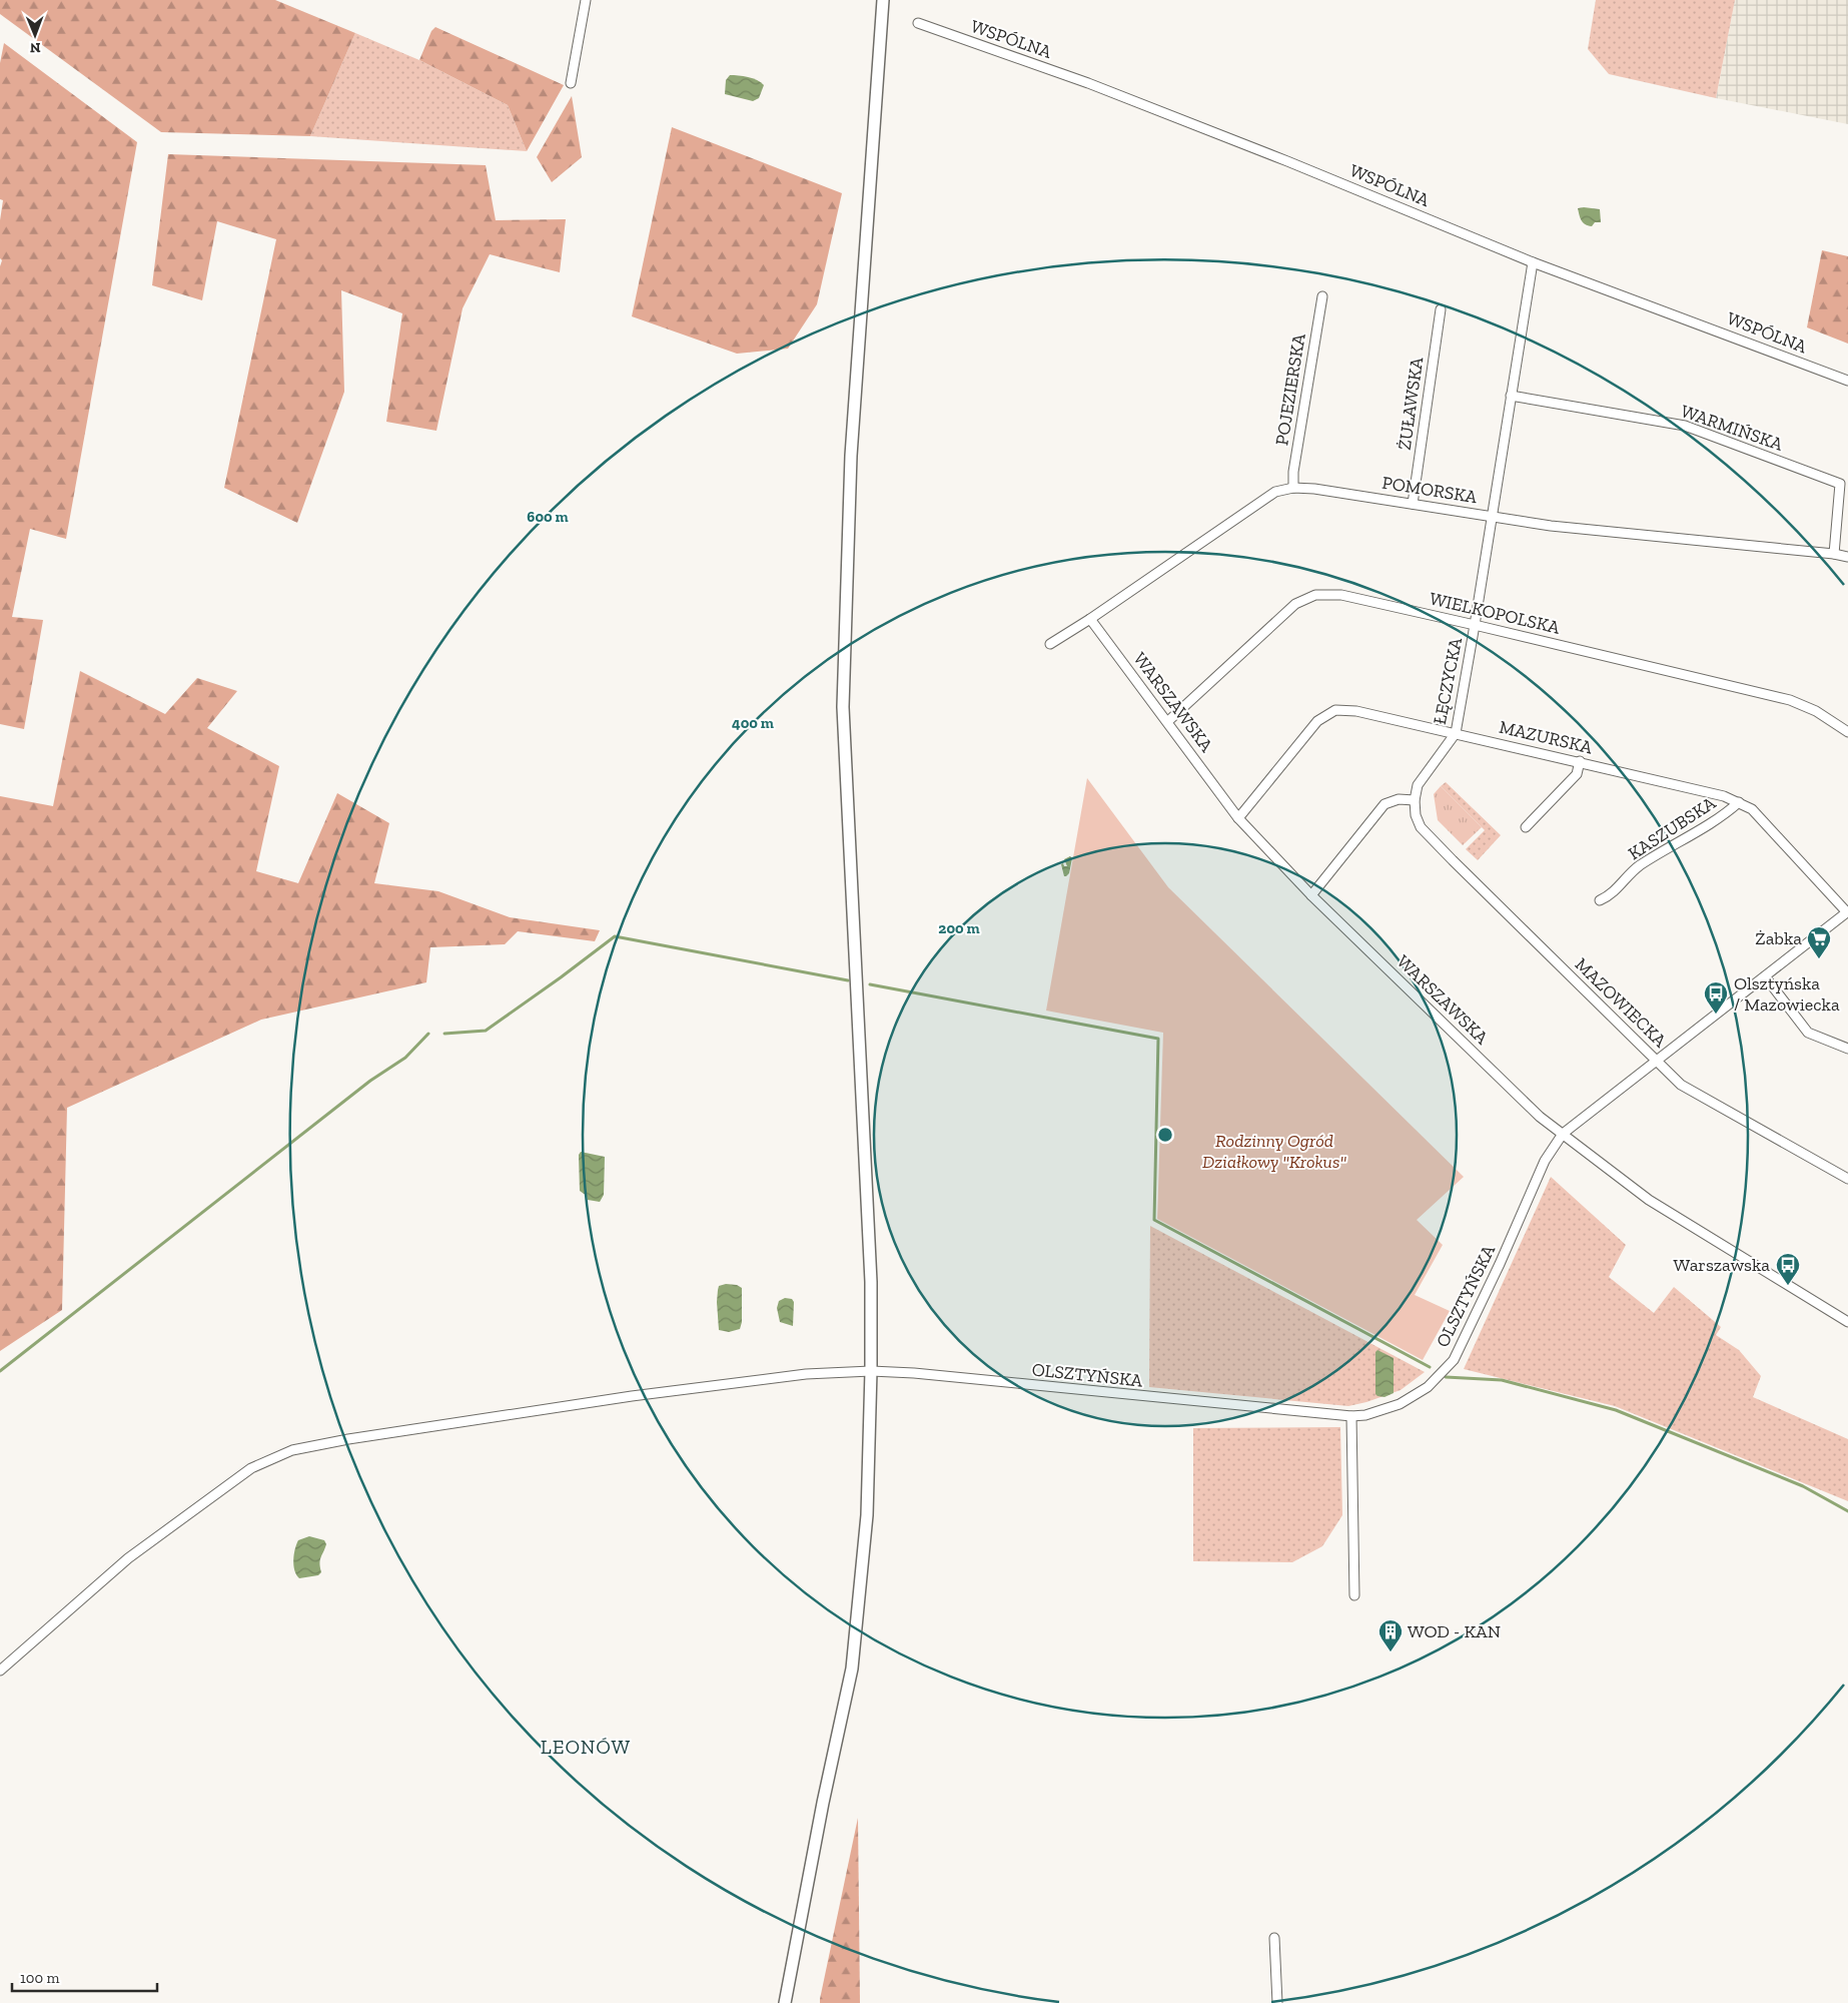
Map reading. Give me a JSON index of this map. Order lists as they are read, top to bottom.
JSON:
{
  "streets": {
    "street": [
      "WSPÓLNA",
      "POJEZIERSKA",
      "ŻUŁAWSKA",
      "WARMIŃSKA",
      "POMORSKA",
      "WIELKOPOLSKA",
      "ŁĘCZYCKA",
      "WARSZAWSKA",
      "MAZURSKA",
      "KASZUBSKA",
      "MAZOWIECKA",
      "OLSZTYŃSKA"
    ]
  },
  "crossings": [
    ["WSPÓLNA", "ŁĘCZYCKA"],
    ["POJEZIERSKA", "POMORSKA"],
    ["ŻUŁAWSKA", "POMORSKA"],
    ["WARMIŃSKA", "POMORSKA"],
    ["WARMIŃSKA", "ŁĘCZYCKA"],
    ["POMORSKA", "ŁĘCZYCKA"],
    ["POMORSKA", "WARSZAWSKA"],
    ["WIELKOPOLSKA", "ŁĘCZYCKA"],
    ["WIELKOPOLSKA", "WARSZAWSKA"],
    ["ŁĘCZYCKA", "MAZURSKA"],
    ["ŁĘCZYCKA", "MAZOWIECKA"],
    ["WARSZAWSKA", "MAZURSKA"],
    ["WARSZAWSKA", "OLSZTYŃSKA"],
    ["MAZURSKA", "KASZUBSKA"],
    ["MAZURSKA", "OLSZTYŃSKA"],
    ["MAZOWIECKA", "OLSZTYŃSKA"]
  ],
  "districts": ["LEONÓW"],
  "parks": ["Rodzinny Ogród Działkowy \"Krokus\""],
  "places": {
    "supermarket": ["Żabka"],
    "bus stop": ["Olsztyńska / Mazowiecka", "Warszawska"],
    "building": ["WOD - KAN"]
  },
  "scale_bar": "100 m",
  "north": "bottom",
  "rings": ["600 m", "400 m", "200 m"]
}
